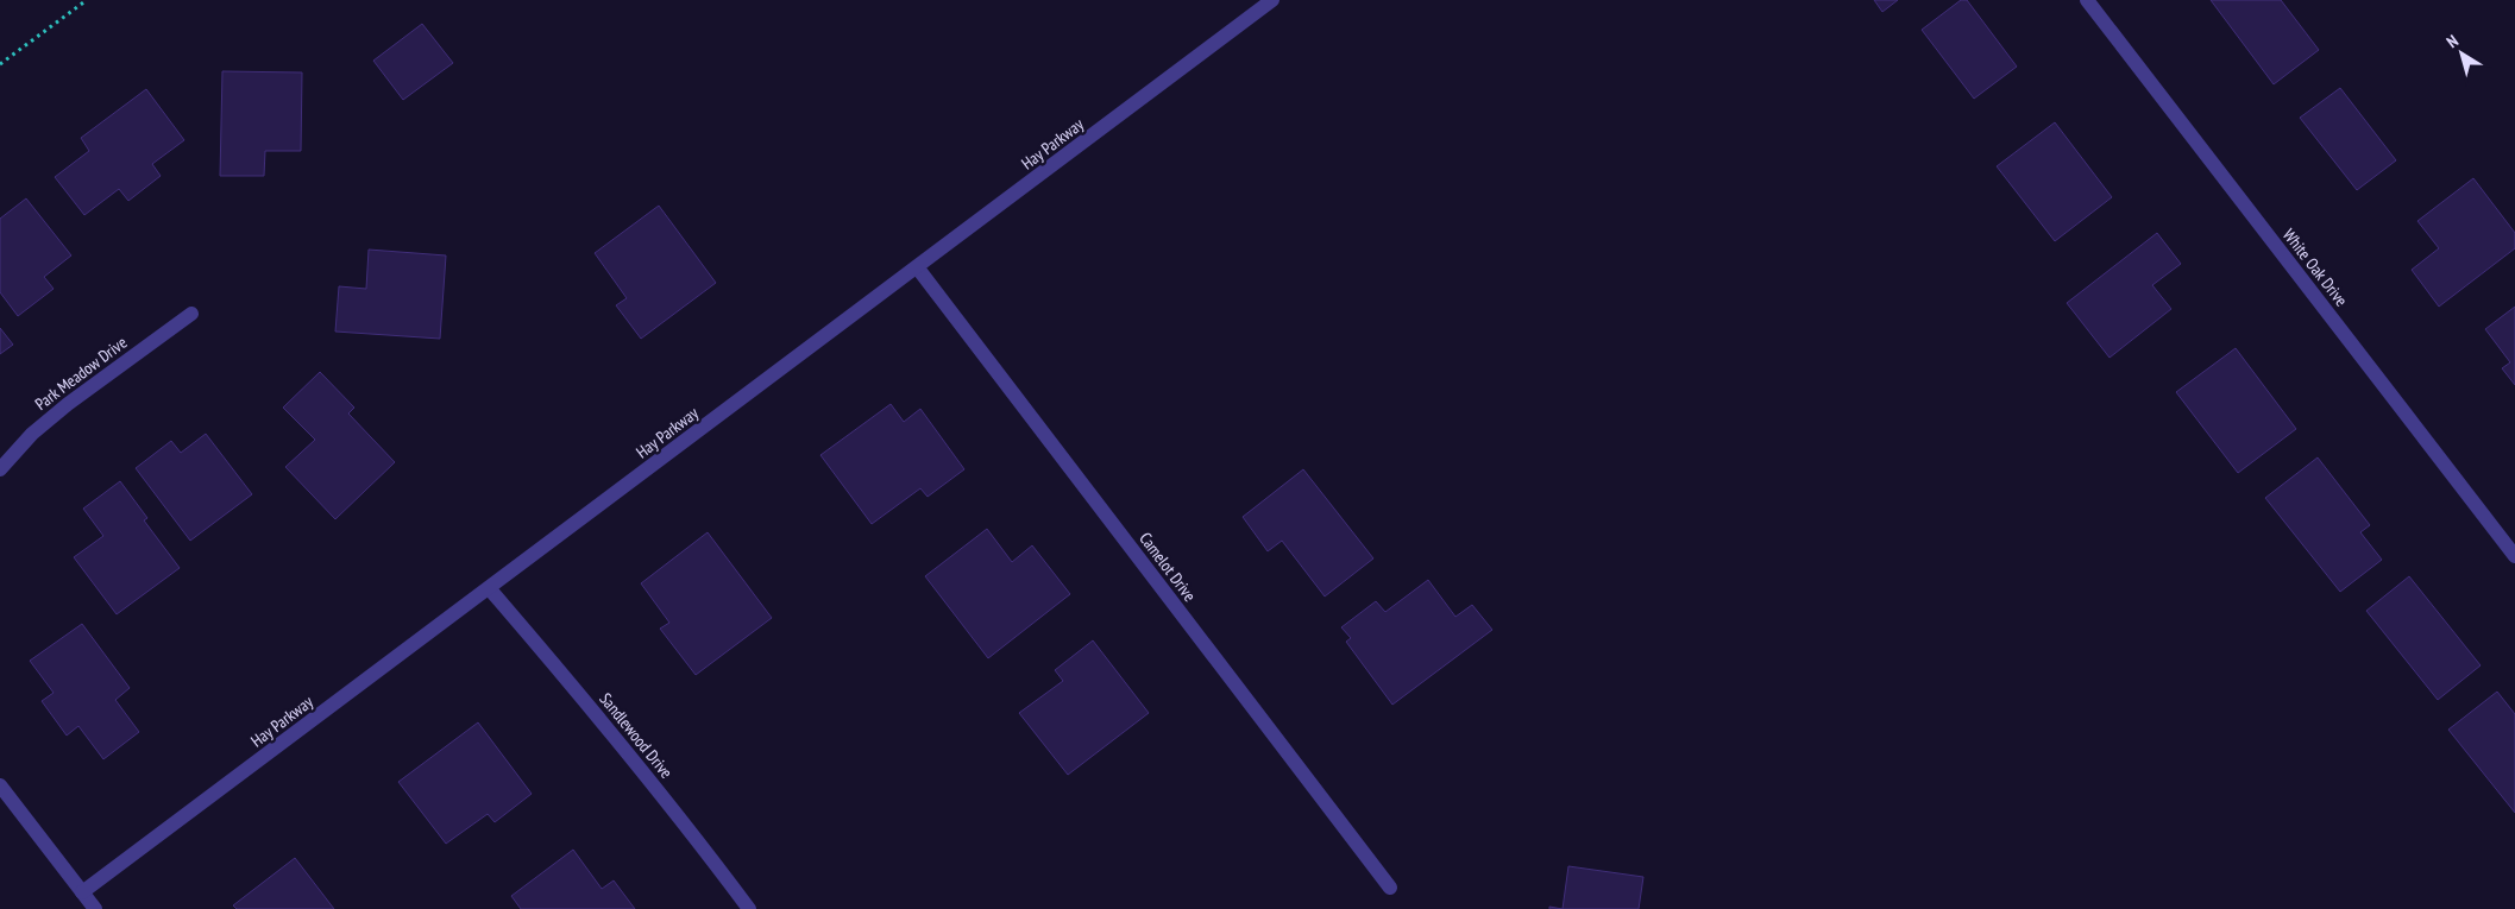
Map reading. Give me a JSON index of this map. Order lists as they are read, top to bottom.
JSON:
{
  "streets": {
    "street": [
      "Hay Parkway",
      "White Oak Drive",
      "Park Meadow Drive",
      "Camelot Drive",
      "Sandlewood Drive"
    ]
  },
  "crossings": [
    ["Hay Parkway", "Camelot Drive"],
    ["Hay Parkway", "Sandlewood Drive"]
  ],
  "north": "top left"
}
